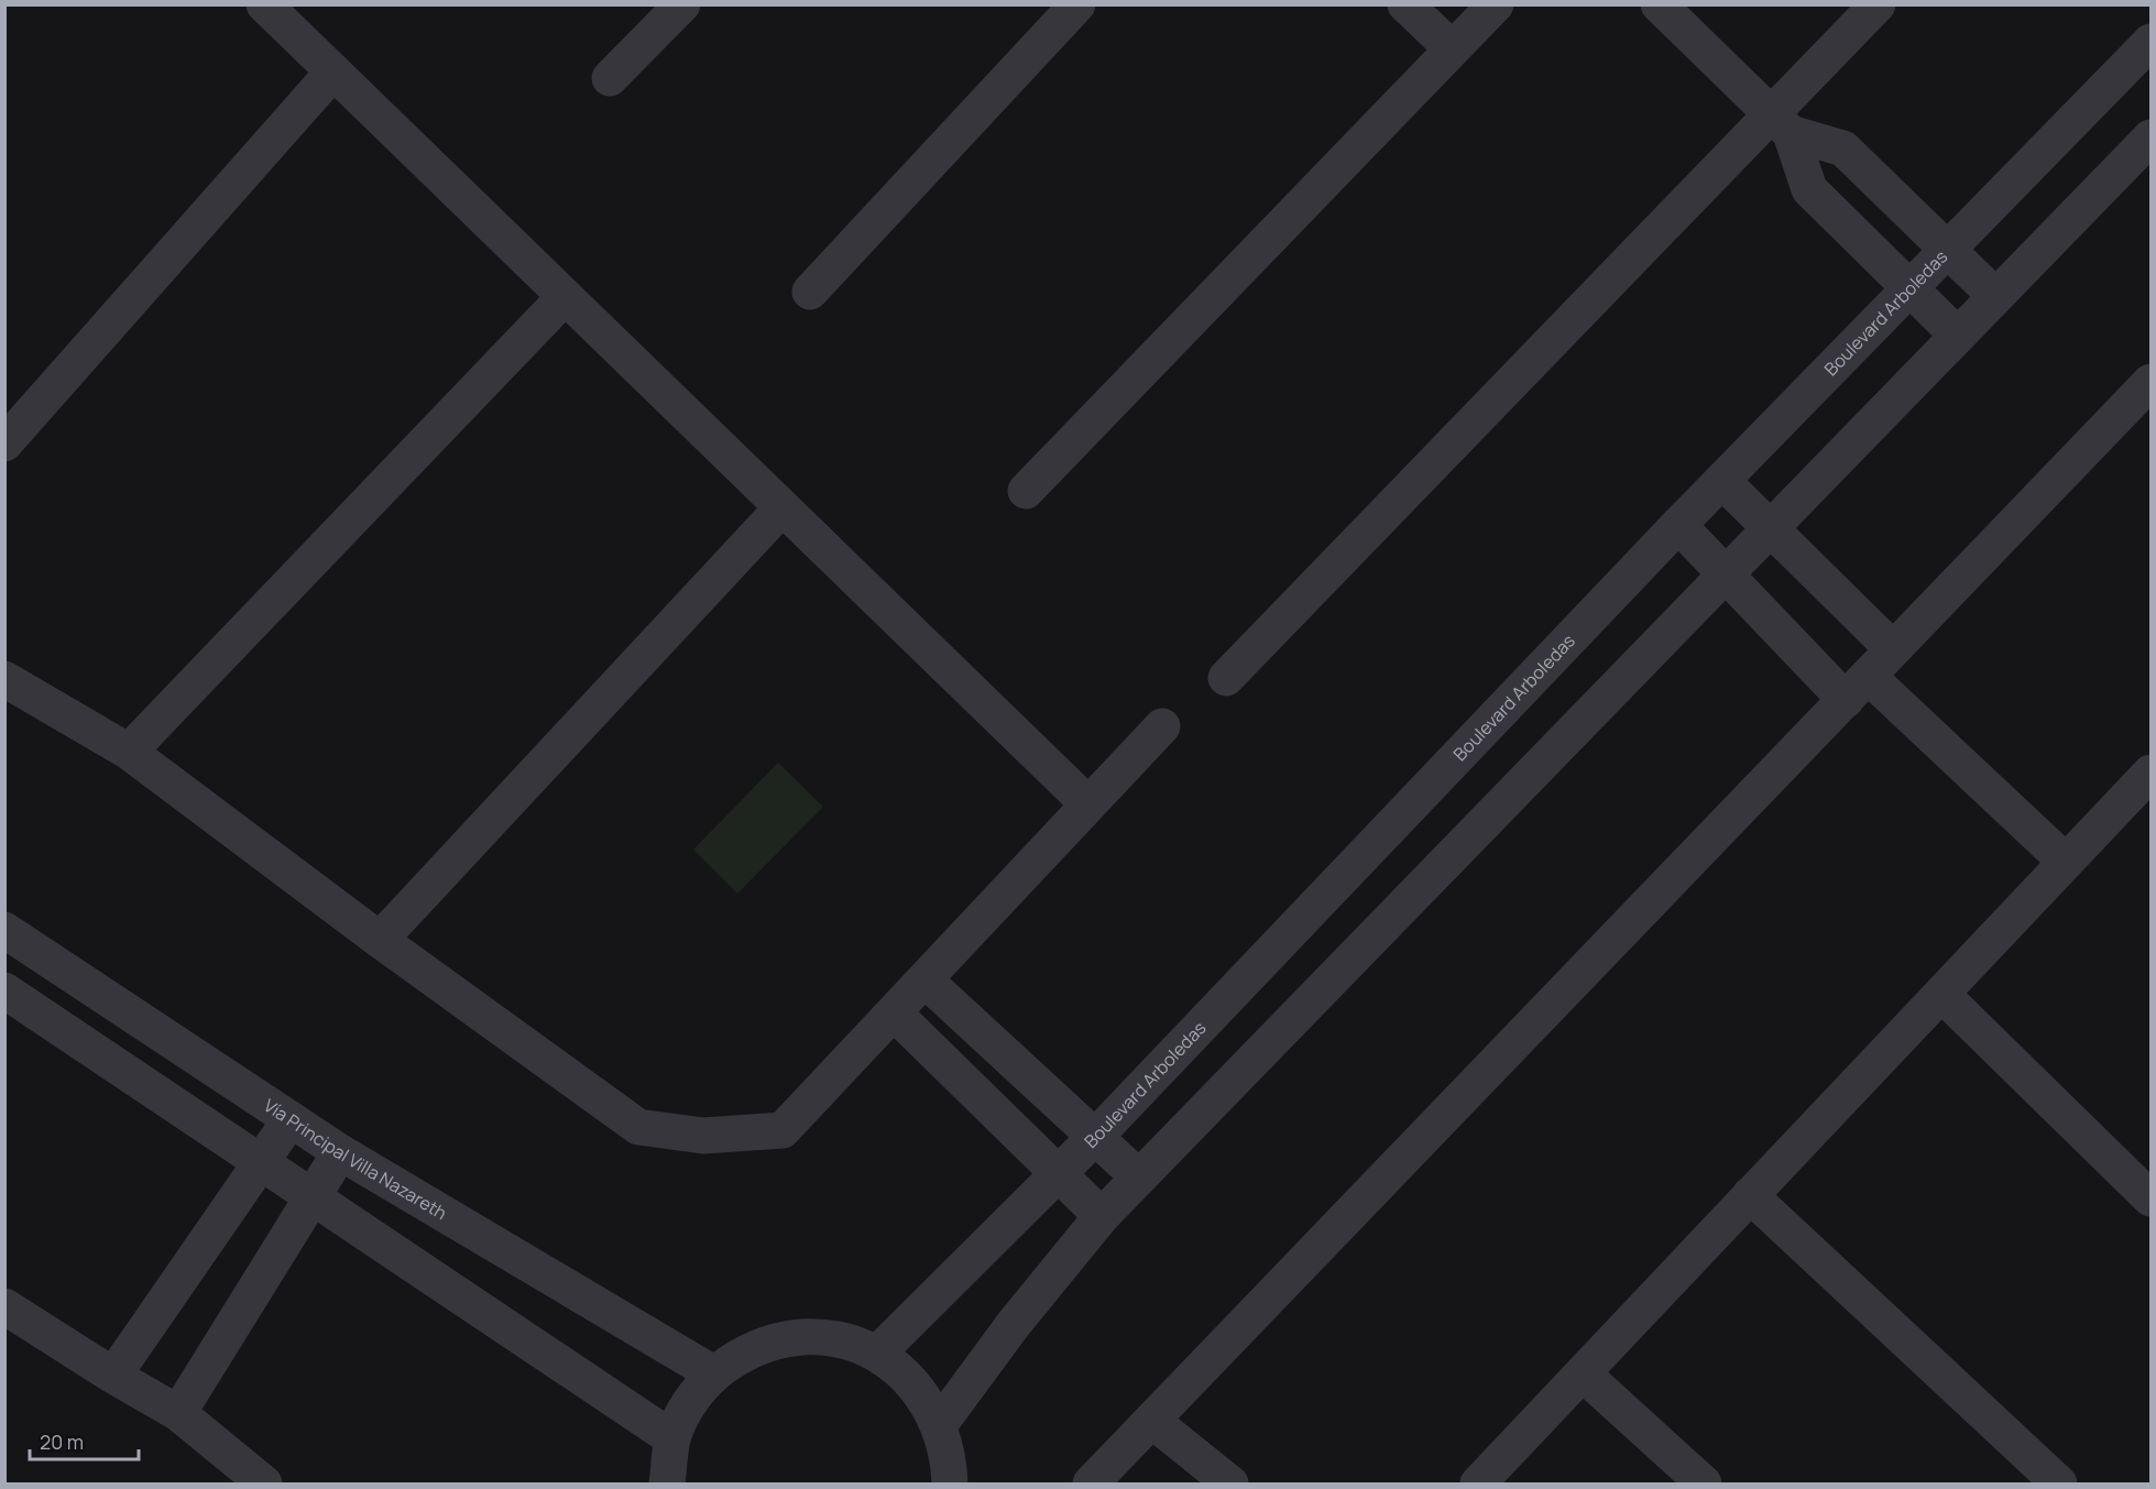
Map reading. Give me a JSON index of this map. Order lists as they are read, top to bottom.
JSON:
{
  "streets": {
    "street": ["Boulevard Arboledas", "Vía Principal Villa Nazareth"]
  },
  "scale_bar": "20 m"
}
